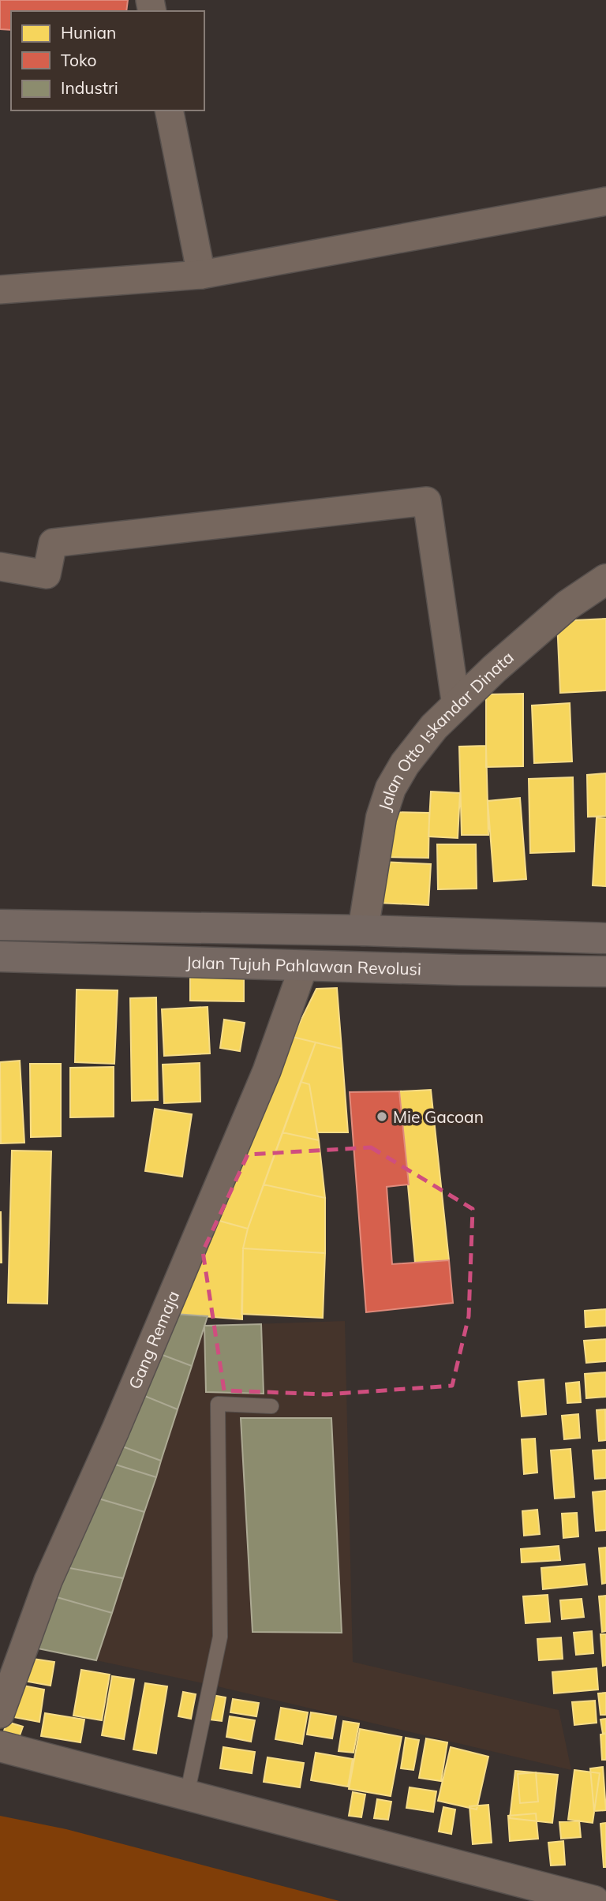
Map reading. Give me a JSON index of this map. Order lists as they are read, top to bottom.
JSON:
{
  "streets": {
    "main road": ["Jalan Tujuh Pahlawan Revolusi"],
    "street": ["Jalan Otto Iskandar Dinata", "Gang Remaja"]
  },
  "crossings": [
    ["Jalan Otto Iskandar Dinata", "Jalan Tujuh Pahlawan Revolusi"],
    ["Jalan Tujuh Pahlawan Revolusi", "Gang Remaja"]
  ],
  "places": ["Mie Gacoan"],
  "legend": ["Hunian", "Toko", "Industri"]
}
